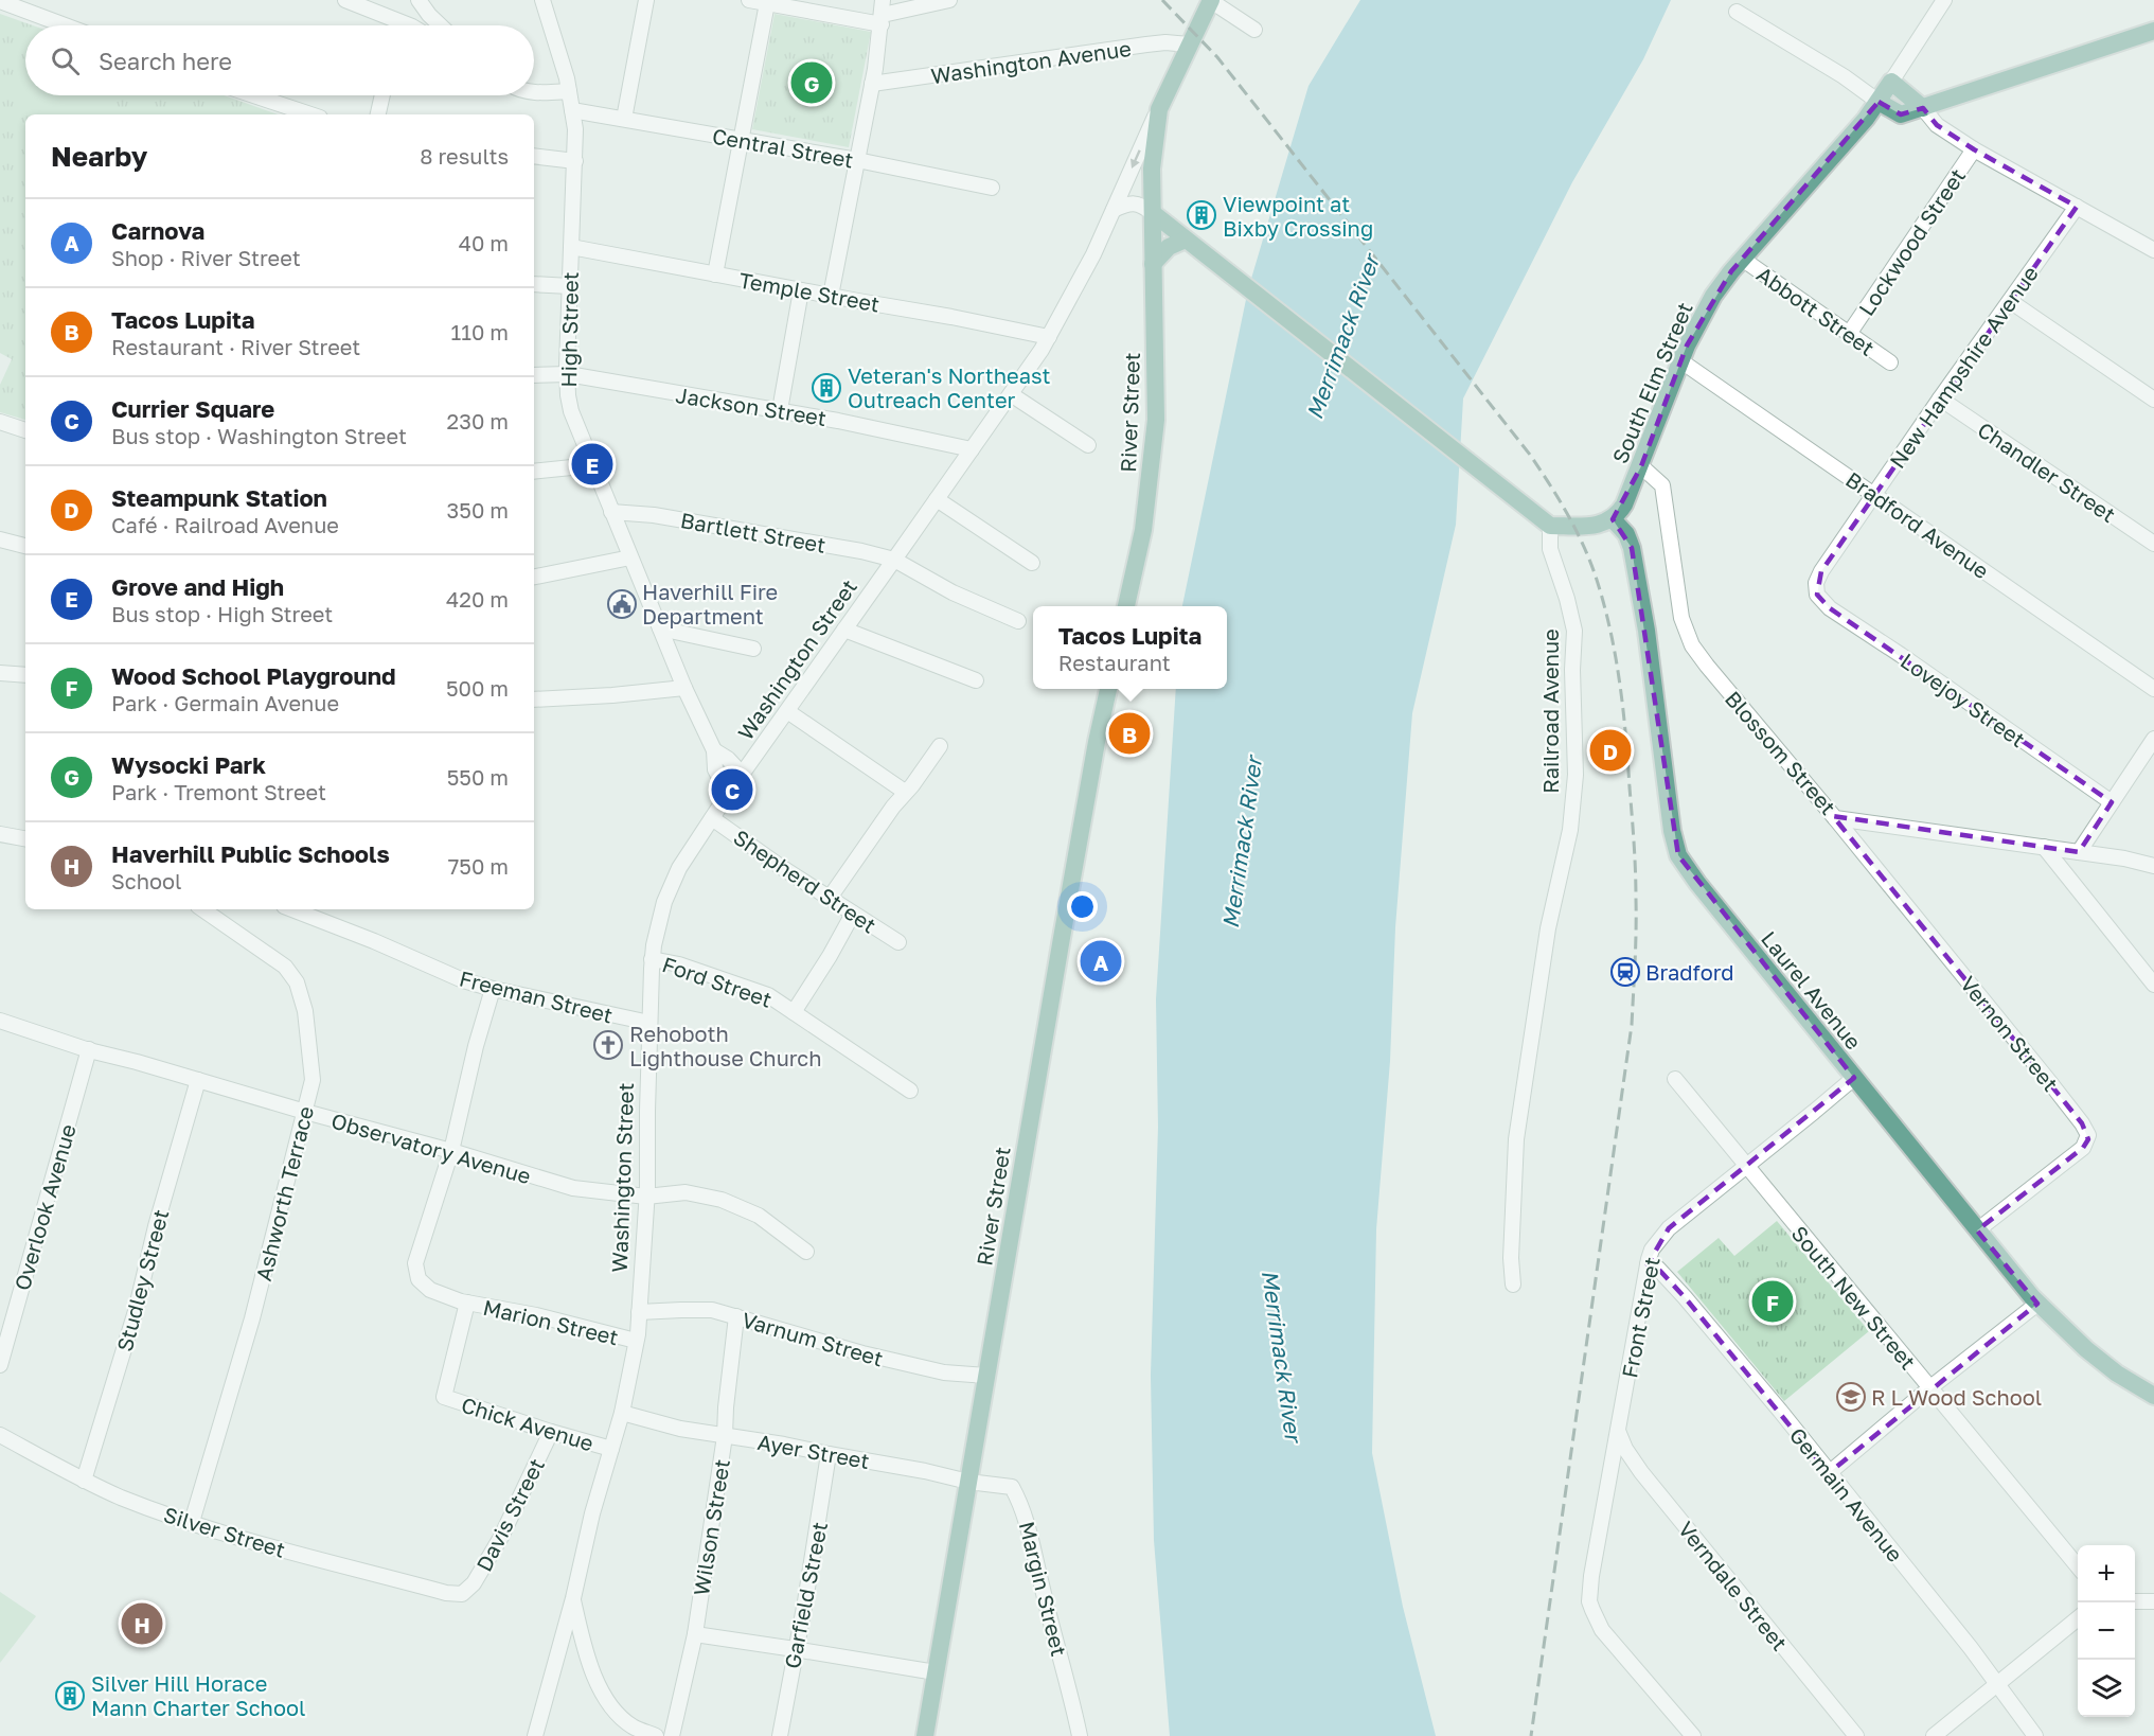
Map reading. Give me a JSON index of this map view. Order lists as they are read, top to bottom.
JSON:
{
  "streets": {
    "main road": [
      "South Elm Street",
      "River Street",
      "Washington Street",
      "Laurel Avenue"
    ],
    "street": [
      "Washington Avenue",
      "Central Street",
      "Lockwood Street",
      "Temple Street",
      "Abbott Street",
      "High Street",
      "New Hampshire Avenue",
      "Jackson Street",
      "Chandler Street",
      "Bradford Avenue",
      "Bartlett Street",
      "Lovejoy Street",
      "Railroad Avenue",
      "Blossom Street",
      "Shepherd Street",
      "Ford Street",
      "Freeman Street",
      "Vernon Street",
      "Observatory Avenue",
      "Ashworth Terrace",
      "Overlook Avenue",
      "Studley Street",
      "South New Street",
      "Front Street",
      "Marion Street",
      "Varnum Street",
      "Chick Avenue",
      "Ayer Street",
      "Germain Avenue",
      "Davis Street",
      "Wilson Street",
      "Silver Street",
      "Verndale Street",
      "Margin Street",
      "Garfield Street"
    ]
  },
  "crossings": [
    ["Washington Avenue", "Washington Street"],
    ["Central Street", "High Street"],
    ["Lockwood Street", "Abbott Street"],
    ["Temple Street", "High Street"],
    ["Temple Street", "Washington Street"],
    ["Abbott Street", "South Elm Street"],
    ["High Street", "Jackson Street"],
    ["High Street", "Bartlett Street"],
    ["High Street", "Washington Street"],
    ["New Hampshire Avenue", "Chandler Street"],
    ["New Hampshire Avenue", "Bradford Avenue"],
    ["New Hampshire Avenue", "Lovejoy Street"],
    ["South Elm Street", "Bradford Avenue"],
    ["South Elm Street", "Blossom Street"],
    ["South Elm Street", "Laurel Avenue"],
    ["Jackson Street", "Washington Street"],
    ["River Street", "Washington Street"],
    ["River Street", "Varnum Street"],
    ["River Street", "Ayer Street"],
    ["River Street", "Margin Street"],
    ["Bartlett Street", "Washington Street"],
    ["Washington Street", "Shepherd Street"],
    ["Washington Street", "Ford Street"],
    ["Washington Street", "Freeman Street"],
    ["Washington Street", "Observatory Avenue"],
    ["Washington Street", "Marion Street"],
    ["Washington Street", "Varnum Street"],
    ["Washington Street", "Chick Avenue"],
    ["Washington Street", "Ayer Street"],
    ["Blossom Street", "Vernon Street"],
    ["Laurel Avenue", "Vernon Street"],
    ["Laurel Avenue", "Front Street"],
    ["Freeman Street", "Marion Street"],
    ["Observatory Avenue", "Ashworth Terrace"],
    ["Observatory Avenue", "Overlook Avenue"],
    ["Observatory Avenue", "Studley Street"],
    ["Observatory Avenue", "Marion Street"],
    ["Ashworth Terrace", "Silver Street"],
    ["Studley Street", "Silver Street"],
    ["South New Street", "Front Street"],
    ["Front Street", "Germain Avenue"],
    ["Front Street", "Verndale Street"],
    ["Marion Street", "Chick Avenue"],
    ["Varnum Street", "Wilson Street"],
    ["Chick Avenue", "Davis Street"],
    ["Ayer Street", "Wilson Street"],
    ["Ayer Street", "Margin Street"],
    ["Ayer Street", "Garfield Street"],
    ["Davis Street", "Silver Street"]
  ],
  "water": ["Merrimack River"],
  "places": {
    "building": ["Viewpoint at Bixby Crossing", "Veteran's Northeast Outreach Center", "Silver Hill Horace Mann Charter School"],
    "public building": ["Haverhill Fire Department"],
    "station": ["Bradford"],
    "church": ["Rehoboth Lighthouse Church"],
    "school or university": ["R L Wood School"]
  },
  "page": {
    "search": "Search here",
    "pins": [
      "G",
      "E",
      "B",
      "D",
      "C",
      "A",
      "F",
      "H"
    ],
    "heading": ["Nearby", "8 results"],
    "list": [
      {
        "mark": "A",
        "name": "Carnova",
        "note": "Shop · River Street",
        "value": "40 m"
      },
      {
        "mark": "B",
        "name": "Tacos Lupita",
        "note": "Restaurant · River Street",
        "value": "110 m"
      },
      {
        "mark": "C",
        "name": "Currier Square",
        "note": "Bus stop · Washington Street",
        "value": "230 m"
      },
      {
        "mark": "D",
        "name": "Steampunk Station",
        "note": "Café · Railroad Avenue",
        "value": "350 m"
      },
      {
        "mark": "E",
        "name": "Grove and High",
        "note": "Bus stop · High Street",
        "value": "420 m"
      },
      {
        "mark": "F",
        "name": "Wood School Playground",
        "note": "Park · Germain Avenue",
        "value": "500 m"
      },
      {
        "mark": "G",
        "name": "Wysocki Park",
        "note": "Park · Tremont Street",
        "value": "550 m"
      },
      {
        "mark": "H",
        "name": "Haverhill Public Schools",
        "note": "School",
        "value": "750 m"
      }
    ],
    "popup": ["Tacos Lupita", "Restaurant"],
    "map_buttons": ["+", "−"]
  }
}
